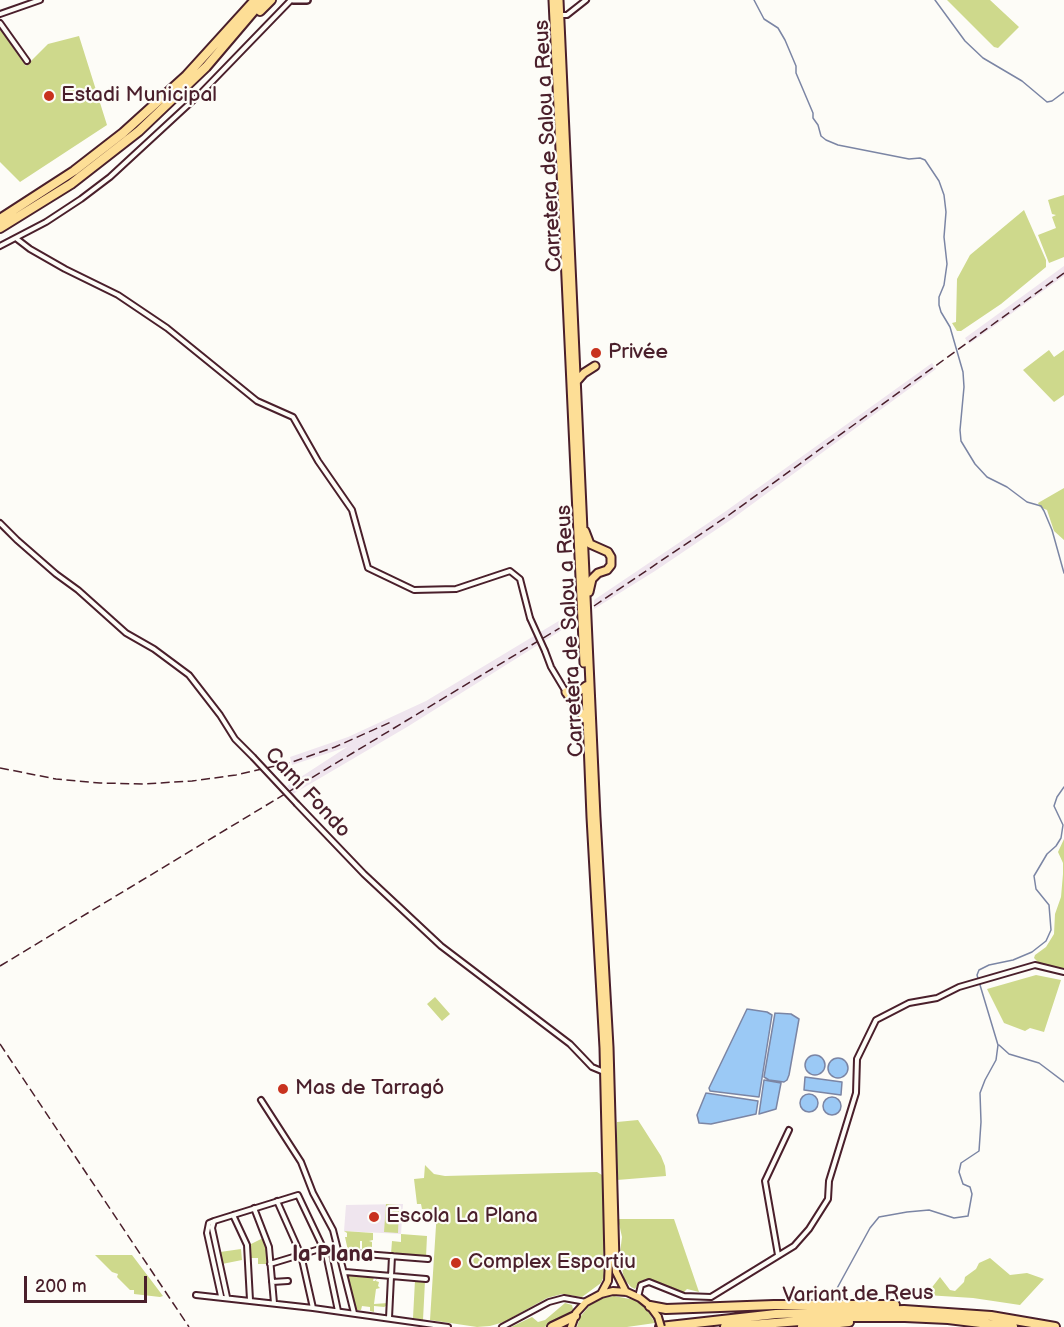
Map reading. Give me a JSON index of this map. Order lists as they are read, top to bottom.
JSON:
{
  "streets": {
    "highway": ["Carretera de Salou a Reus", "Variant de Reus"],
    "street": ["Camí Fondo"]
  },
  "districts": ["la Plana"],
  "places": [
    "Estadi Municipal",
    "Privée",
    "Mas de Tarragó",
    "Escola La Plana",
    "Complex Esportiu"
  ],
  "scale_bar": "200 m"
}
